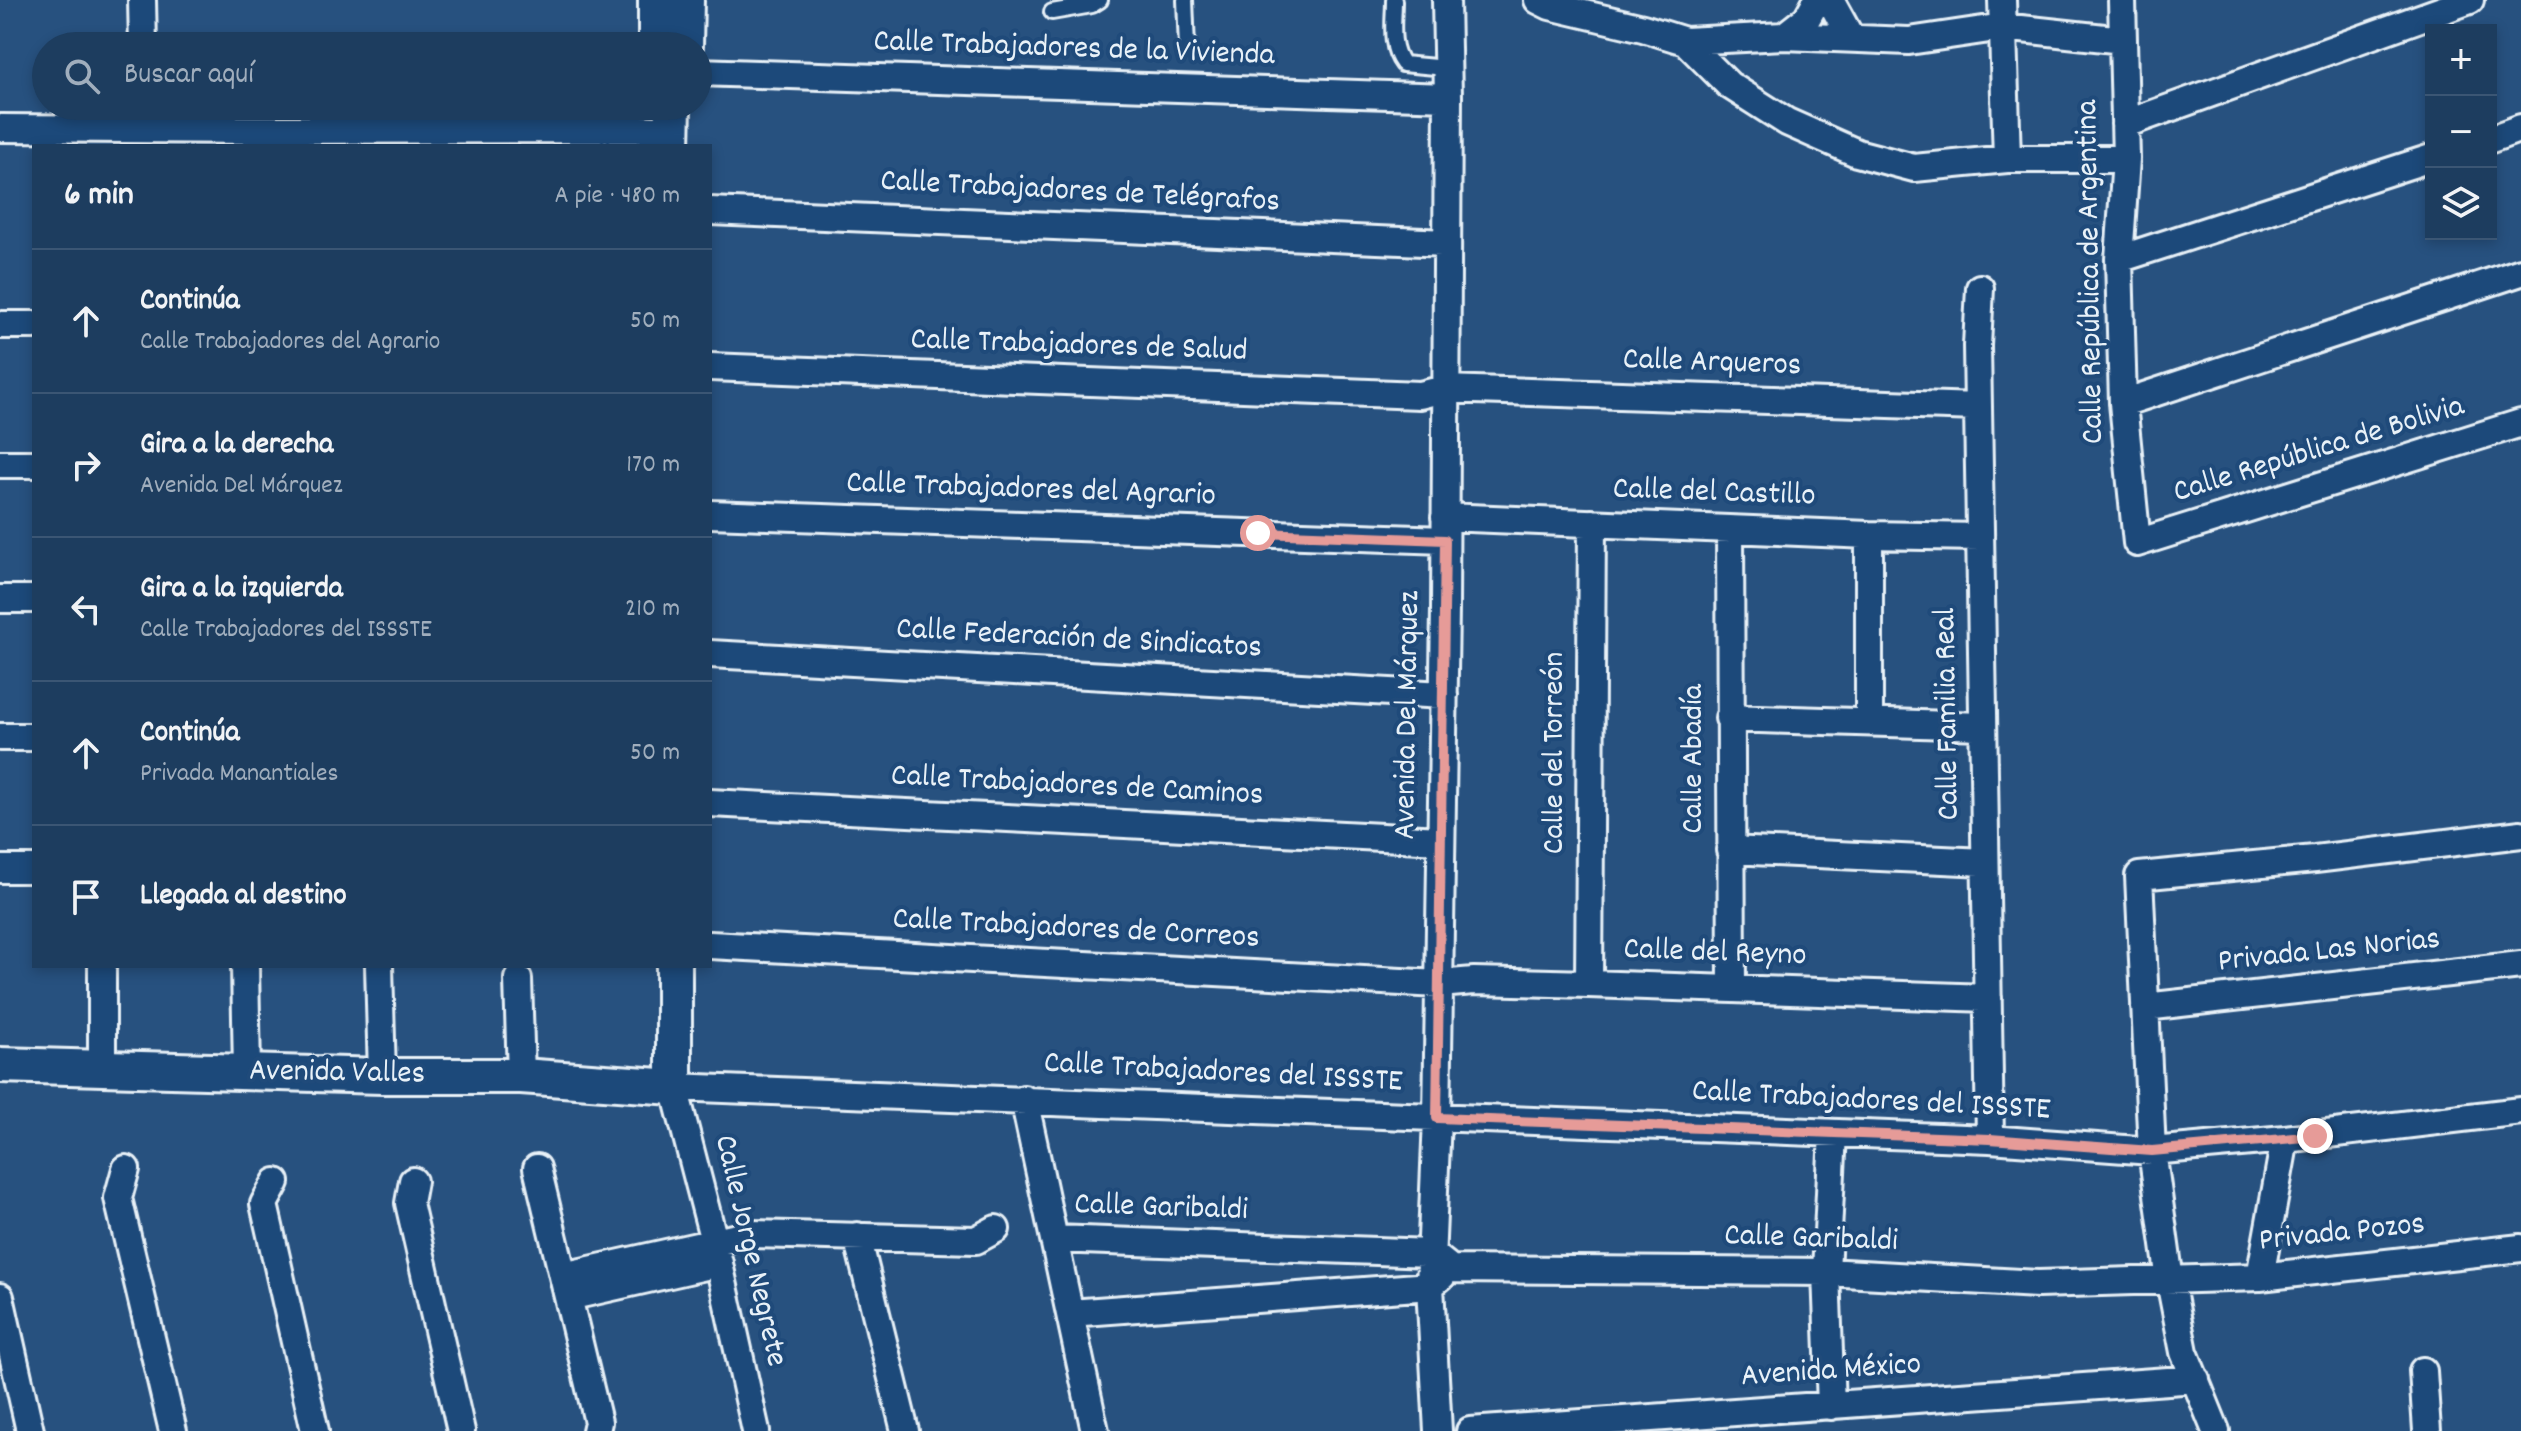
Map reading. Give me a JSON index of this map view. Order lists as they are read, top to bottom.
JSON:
{
  "streets": {
    "street": [
      "Calle Trabajadores de la Vivienda",
      "Calle Trabajadores de Telégrafos",
      "Calle República de Argentina",
      "Calle Trabajadores de Salud",
      "Calle Arqueros",
      "Calle República de Bolivia",
      "Calle Trabajadores del Agrario",
      "Calle del Castillo",
      "Calle Federación de Sindicatos",
      "Calle Familia Real",
      "Avenida Del Márquez",
      "Calle del Torreón",
      "Calle Abadía",
      "Calle Trabajadores de Caminos",
      "Calle Trabajadores de Correos",
      "Privada Las Norias",
      "Calle del Reyno",
      "Avenida Valles",
      "Calle Trabajadores del ISSSTE",
      "Calle Garibaldi",
      "Privada Pozos",
      "Calle Jorge Negrete",
      "Avenida México"
    ]
  },
  "crossings": [
    ["Calle Trabajadores de la Vivienda", "Avenida Del Márquez"],
    ["Calle Trabajadores de Telégrafos", "Avenida Del Márquez"],
    ["Calle República de Argentina", "Calle República de Bolivia"],
    ["Calle Trabajadores de Salud", "Calle Arqueros"],
    ["Calle Trabajadores de Salud", "Avenida Del Márquez"],
    ["Calle Arqueros", "Calle Familia Real"],
    ["Calle Arqueros", "Avenida Del Márquez"],
    ["Calle Trabajadores del Agrario", "Calle del Castillo"],
    ["Calle Trabajadores del Agrario", "Avenida Del Márquez"],
    ["Calle del Castillo", "Calle Familia Real"],
    ["Calle del Castillo", "Avenida Del Márquez"],
    ["Calle del Castillo", "Calle del Torreón"],
    ["Calle del Castillo", "Calle Abadía"],
    ["Calle Federación de Sindicatos", "Avenida Del Márquez"],
    ["Calle Familia Real", "Calle del Reyno"],
    ["Calle Familia Real", "Calle Trabajadores del ISSSTE"],
    ["Avenida Del Márquez", "Calle Trabajadores de Caminos"],
    ["Avenida Del Márquez", "Calle Trabajadores de Correos"],
    ["Avenida Del Márquez", "Calle del Reyno"],
    ["Avenida Del Márquez", "Calle Trabajadores del ISSSTE"],
    ["Avenida Del Márquez", "Calle Garibaldi"],
    ["Calle del Torreón", "Calle del Reyno"],
    ["Calle Abadía", "Calle del Reyno"],
    ["Calle Trabajadores de Correos", "Calle del Reyno"],
    ["Avenida Valles", "Calle Trabajadores del ISSSTE"],
    ["Avenida Valles", "Calle Jorge Negrete"],
    ["Calle Trabajadores del ISSSTE", "Calle Jorge Negrete"],
    ["Calle Garibaldi", "Privada Pozos"]
  ],
  "page": {
    "map_buttons": ["+", "−"],
    "search": "Buscar aquí",
    "heading": ["6 min", "A pie · 480 m"],
    "list": [
      ["Continúa", "Calle Trabajadores del Agrario", "50 m"],
      ["Gira a la derecha", "Avenida Del Márquez", "170 m"],
      ["Gira a la izquierda", "Calle Trabajadores del ISSSTE", "210 m"],
      ["Continúa", "Privada Manantiales", "50 m"],
      "Llegada al destino"
    ]
  }
}
